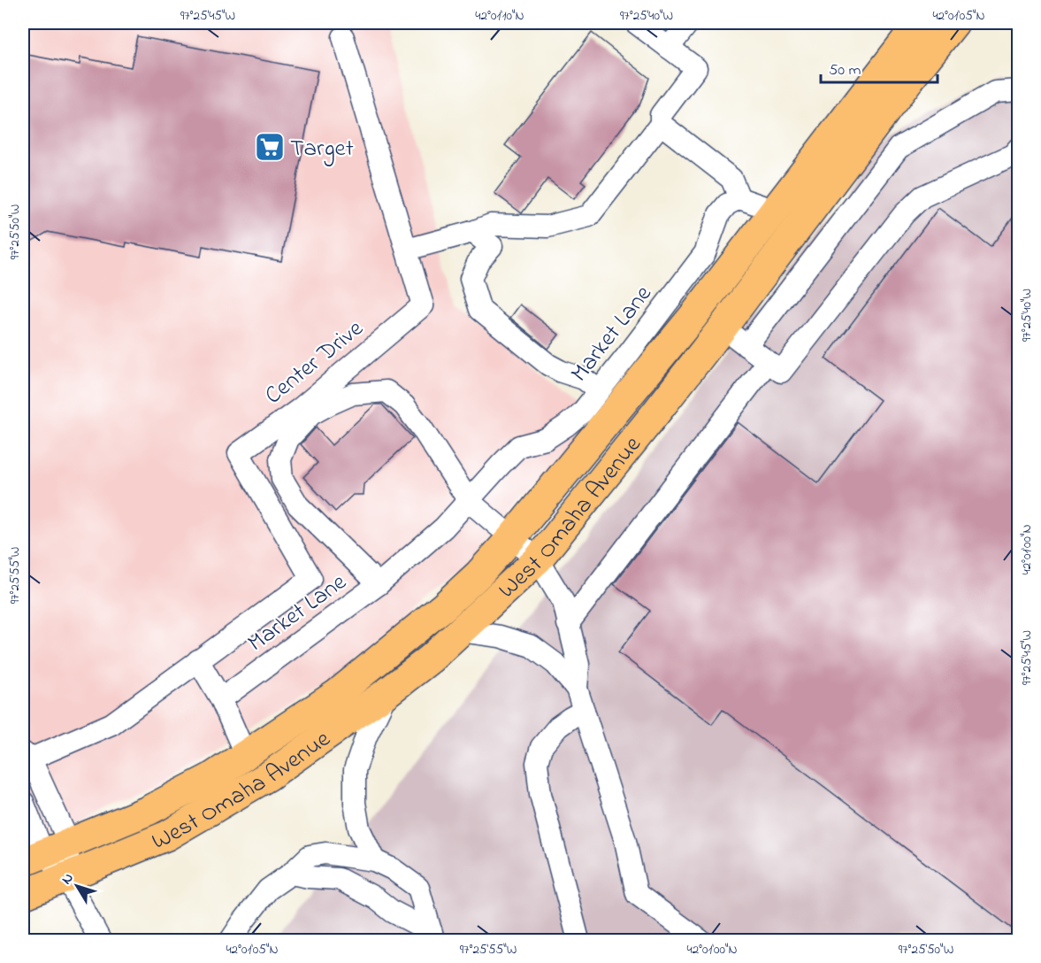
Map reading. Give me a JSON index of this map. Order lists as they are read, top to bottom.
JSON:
{
  "streets": {
    "highway": ["West Omaha Avenue"],
    "street": ["Market Lane", "Center Drive"]
  },
  "places": {
    "supermarket": ["Target"]
  },
  "scale_bar": "50 m",
  "north": "top left",
  "coordinates": [
    "97°25'45\"W",
    "42°01'10\"N",
    "97°25'40\"W",
    "42°01'05\"N",
    "97°25'50\"W",
    "42°01'00\"N",
    "97°25'55\"W"
  ]
}
